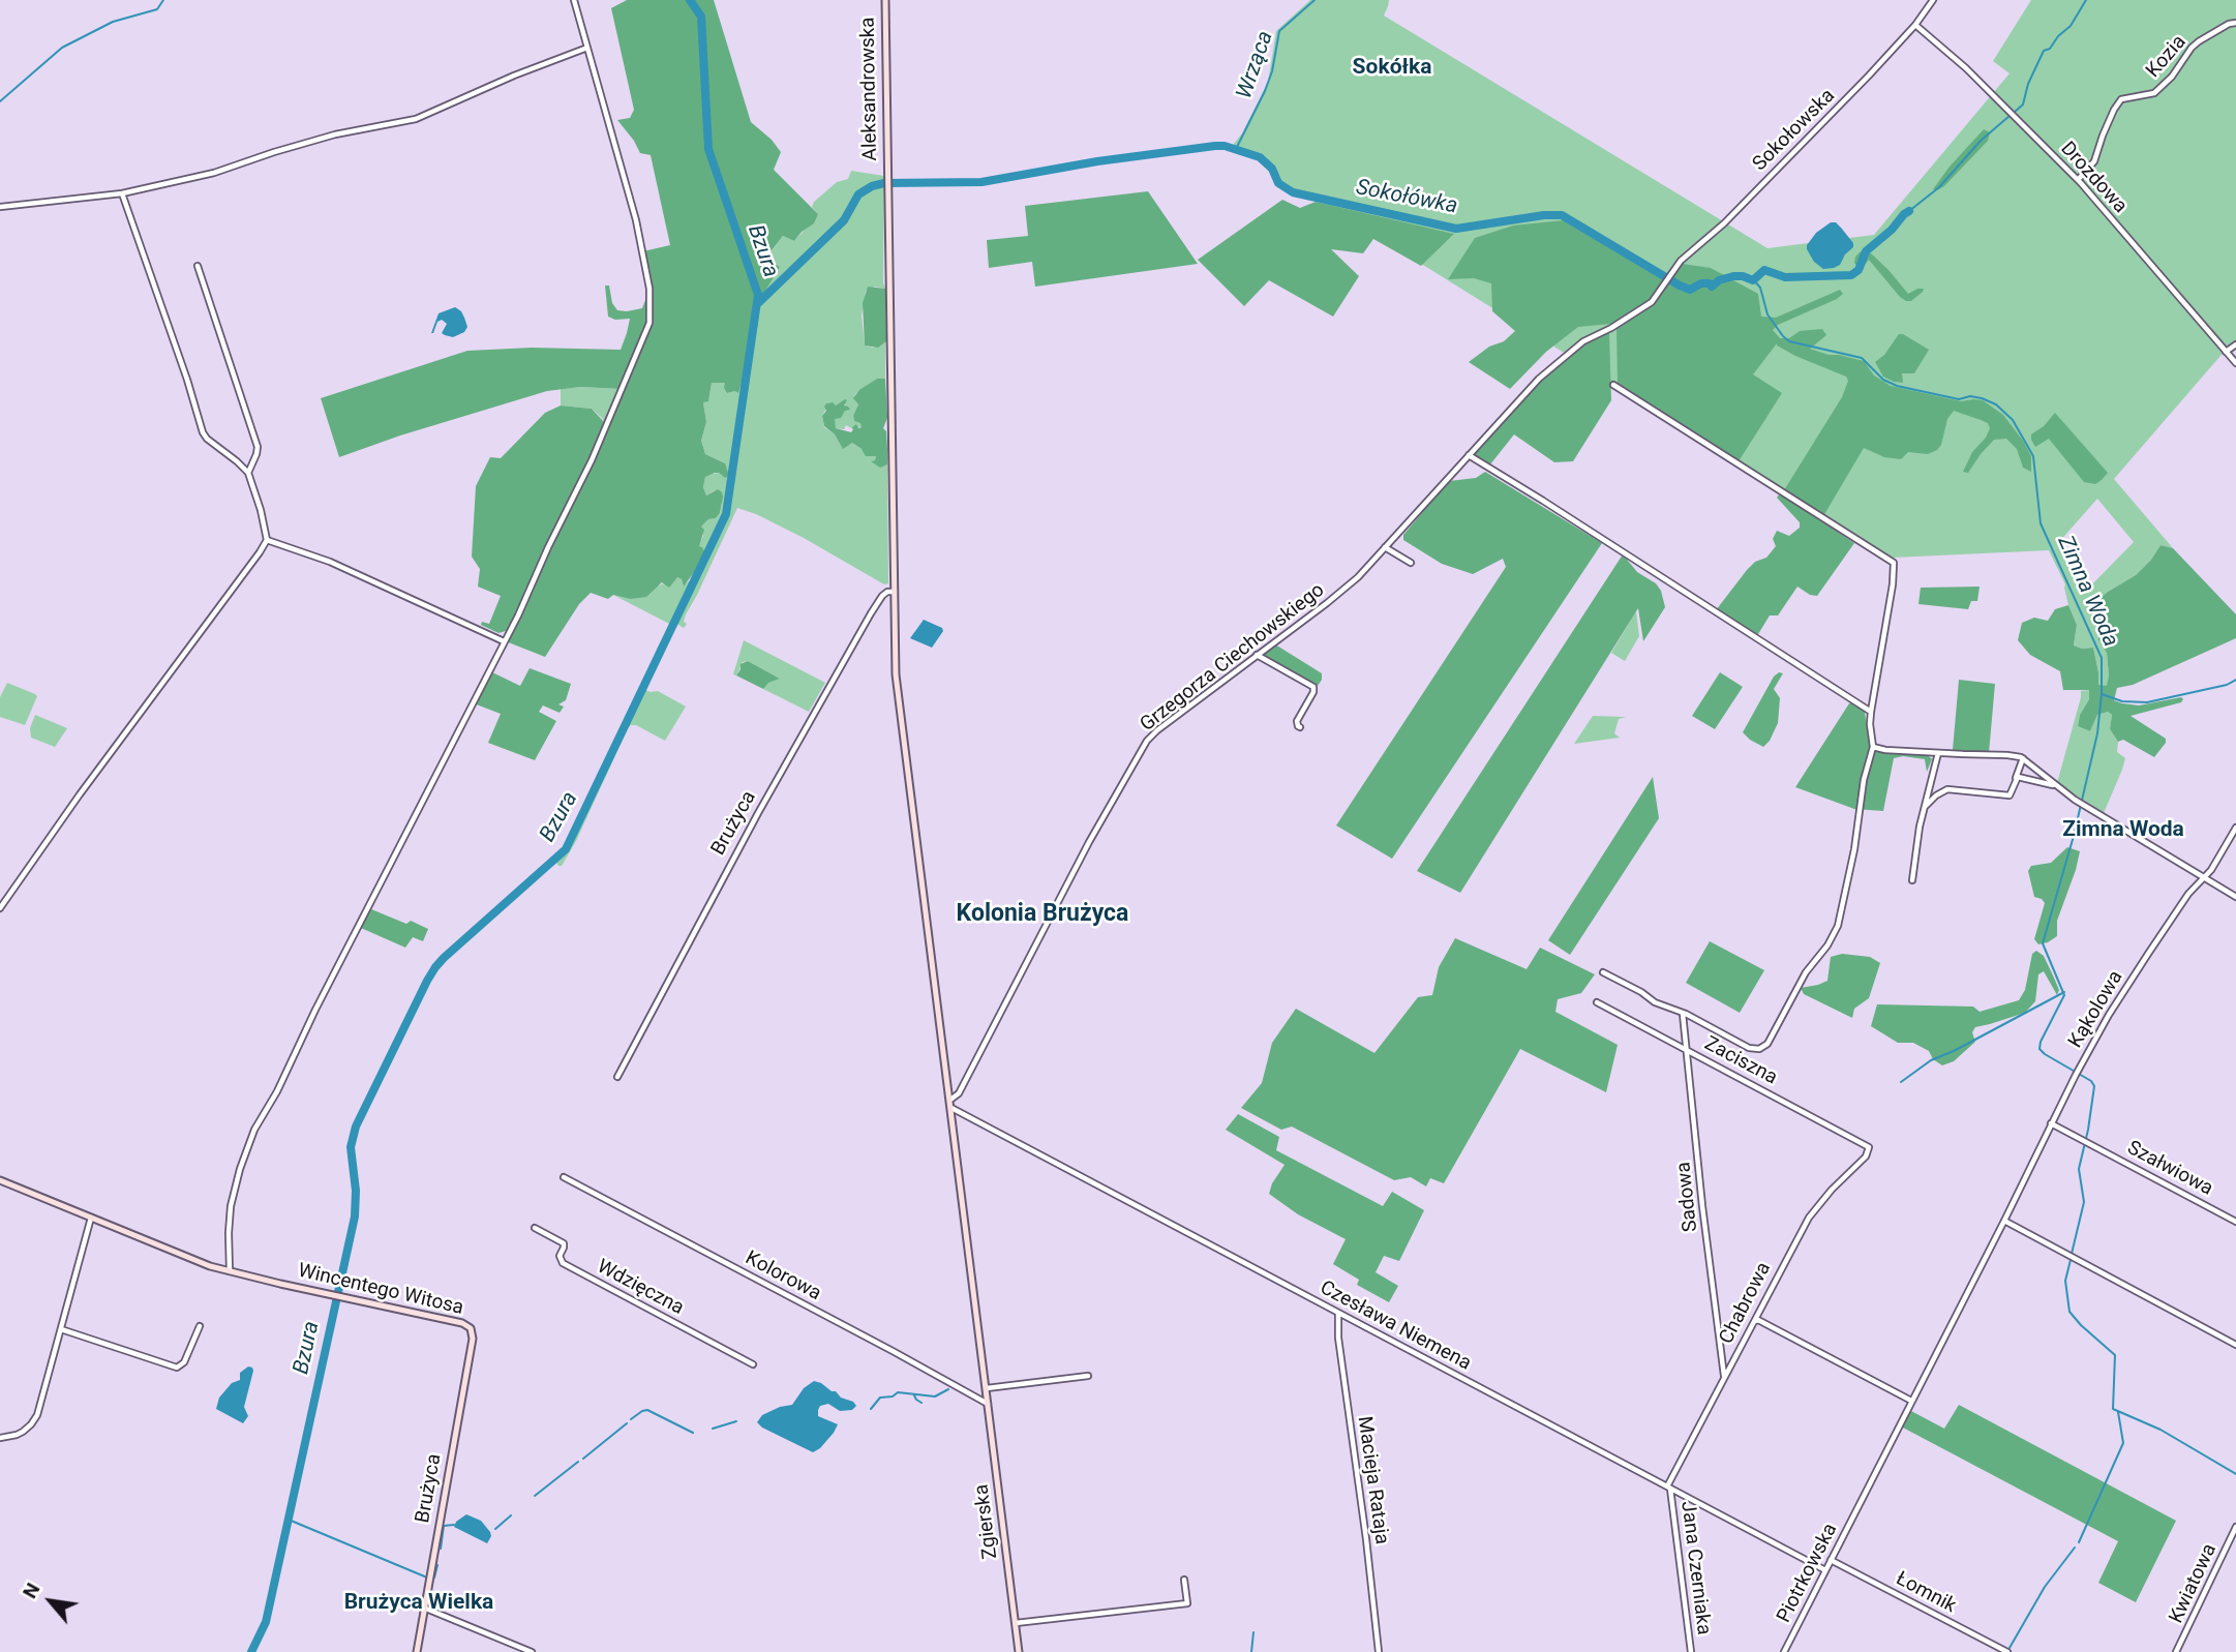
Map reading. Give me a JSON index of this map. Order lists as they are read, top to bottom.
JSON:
{
  "streets": {
    "main road": [
      "Aleksandrowska",
      "Brużyca",
      "Wincentego Witosa",
      "Zgierska"
    ],
    "street": [
      "Kozia",
      "Sokołowska",
      "Drozdowa",
      "Grzegorza Ciechowskiego",
      "Kąkolowa",
      "Zaciszna",
      "Szałwiowa",
      "Sadowa",
      "Kolorowa",
      "Wdzięczna",
      "Chabrowa",
      "Czesława Niemena",
      "Macieja Rataja",
      "Jana Czerniaka",
      "Piotrkowska",
      "Kwiatowa",
      "Łomnik"
    ]
  },
  "crossings": [
    ["Kozia", "Drozdowa"],
    ["Aleksandrowska", "Brużyca"],
    ["Aleksandrowska", "Zgierska"],
    ["Sokołowska", "Drozdowa"],
    ["Sokołowska", "Grzegorza Ciechowskiego"],
    ["Grzegorza Ciechowskiego", "Zgierska"],
    ["Brużyca", "Wincentego Witosa"],
    ["Brużyca", "Zgierska"],
    ["Kąkolowa", "Szałwiowa"],
    ["Kąkolowa", "Piotrkowska"],
    ["Zaciszna", "Sadowa"],
    ["Zaciszna", "Chabrowa"],
    ["Sadowa", "Chabrowa"],
    ["Kolorowa", "Zgierska"],
    ["Chabrowa", "Czesława Niemena"],
    ["Chabrowa", "Jana Czerniaka"],
    ["Czesława Niemena", "Macieja Rataja"],
    ["Czesława Niemena", "Zgierska"],
    ["Czesława Niemena", "Jana Czerniaka"],
    ["Czesława Niemena", "Piotrkowska"],
    ["Piotrkowska", "Łomnik"]
  ],
  "districts": [
    "Sokółka",
    "Zimna Woda",
    "Kolonia Brużyca",
    "Brużyca Wielka"
  ],
  "water": [
    "Wrząca",
    "Sokołówka",
    "Bzura",
    "Zimna Woda"
  ],
  "north": "top left"
}
